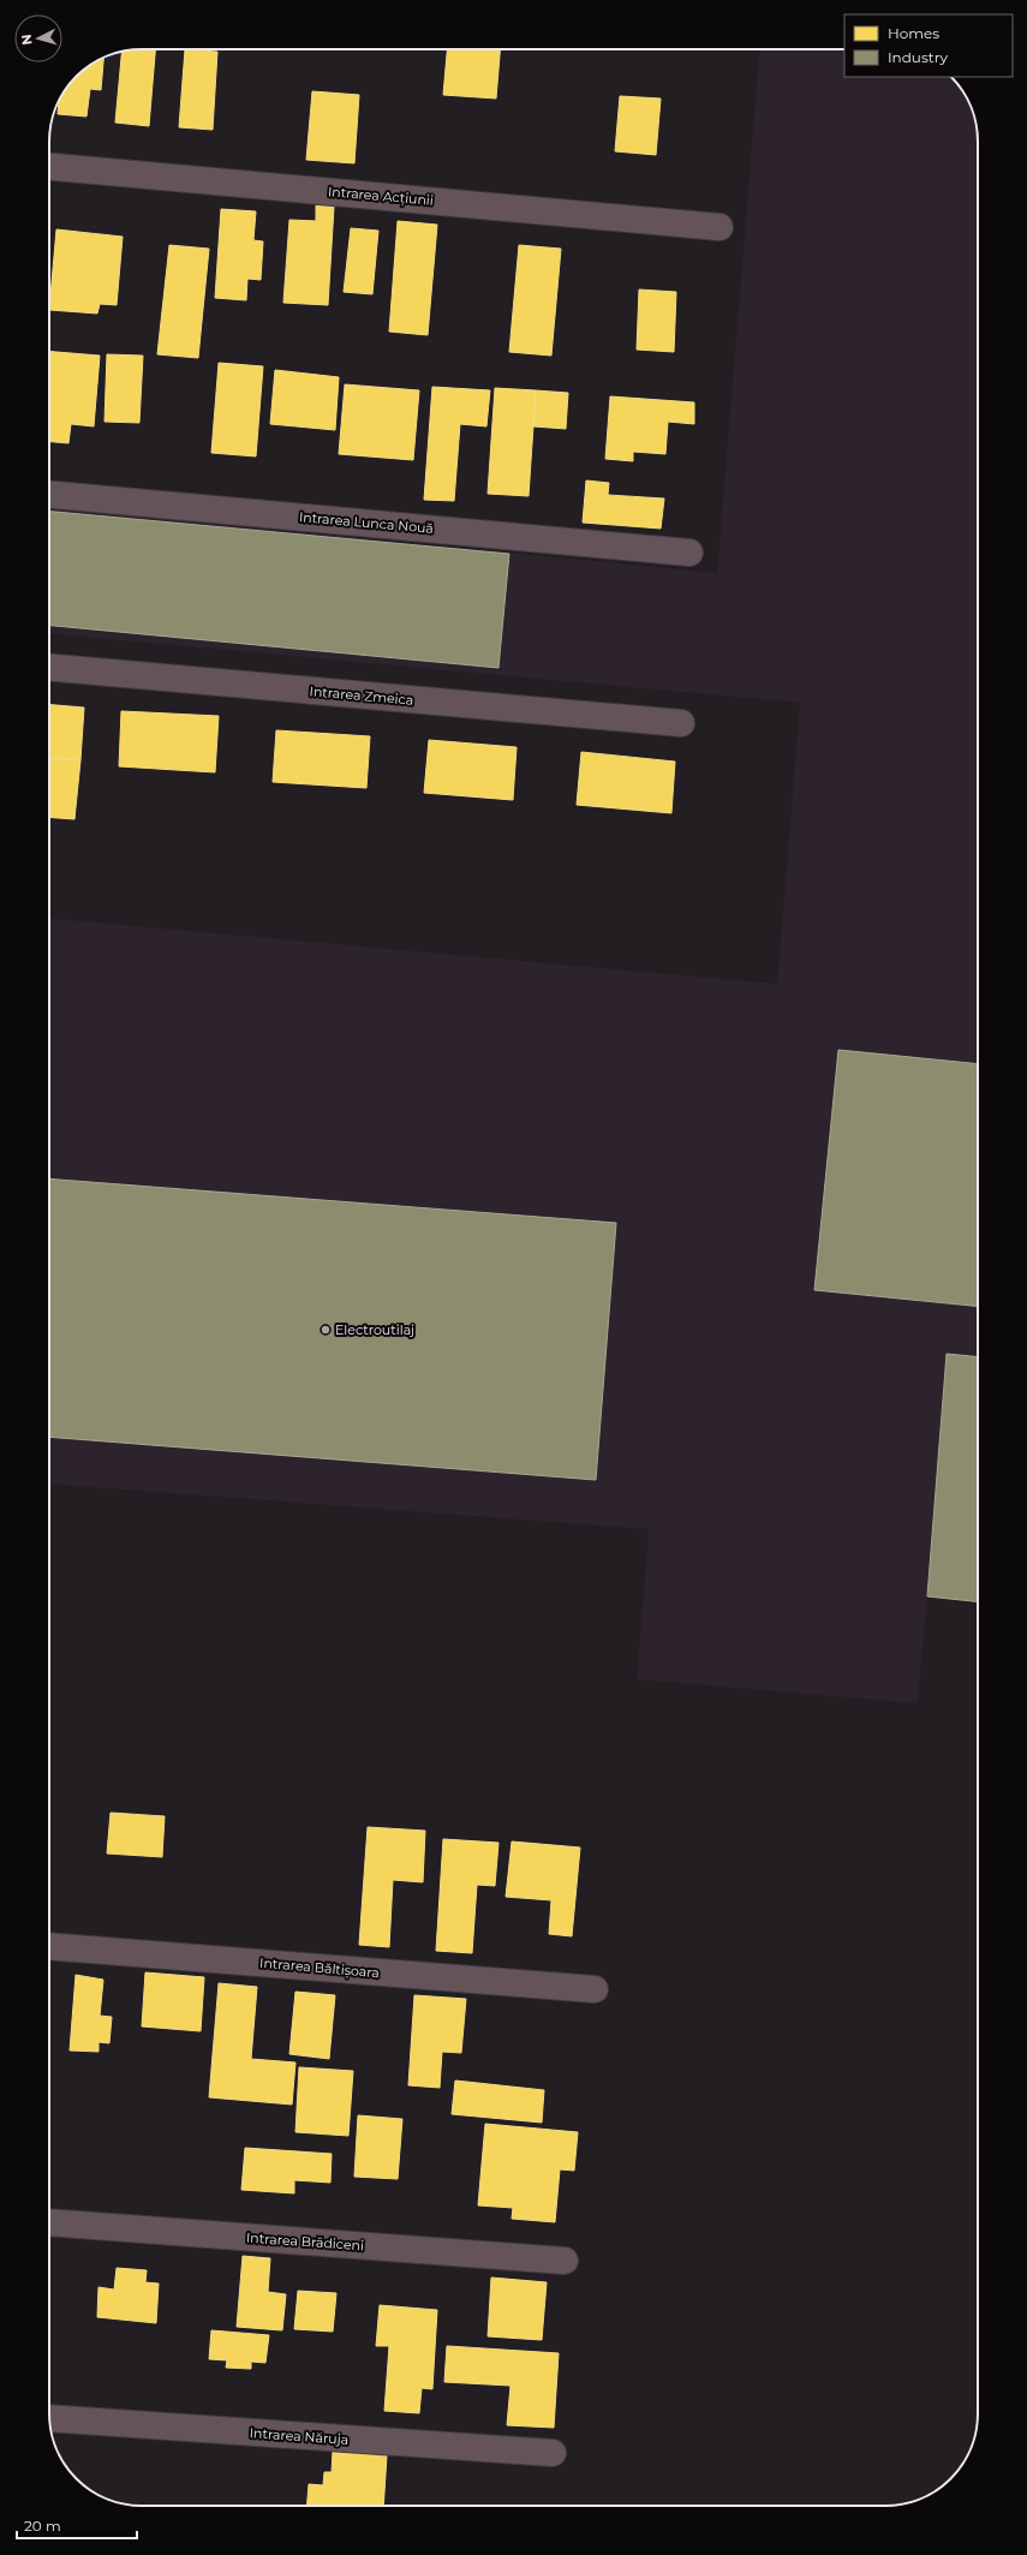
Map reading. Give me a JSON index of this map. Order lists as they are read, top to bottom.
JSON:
{
  "streets": {
    "street": [
      "Intrarea Acțiunii",
      "Intrarea Lunca Nouă",
      "Intrarea Zmeica",
      "Intrarea Băltișoara",
      "Intrarea Brădiceni",
      "Intrarea Năruja"
    ]
  },
  "places": ["Electroutilaj"],
  "legend": ["Homes", "Industry"],
  "scale_bar": "20 m",
  "north": "left"
}
